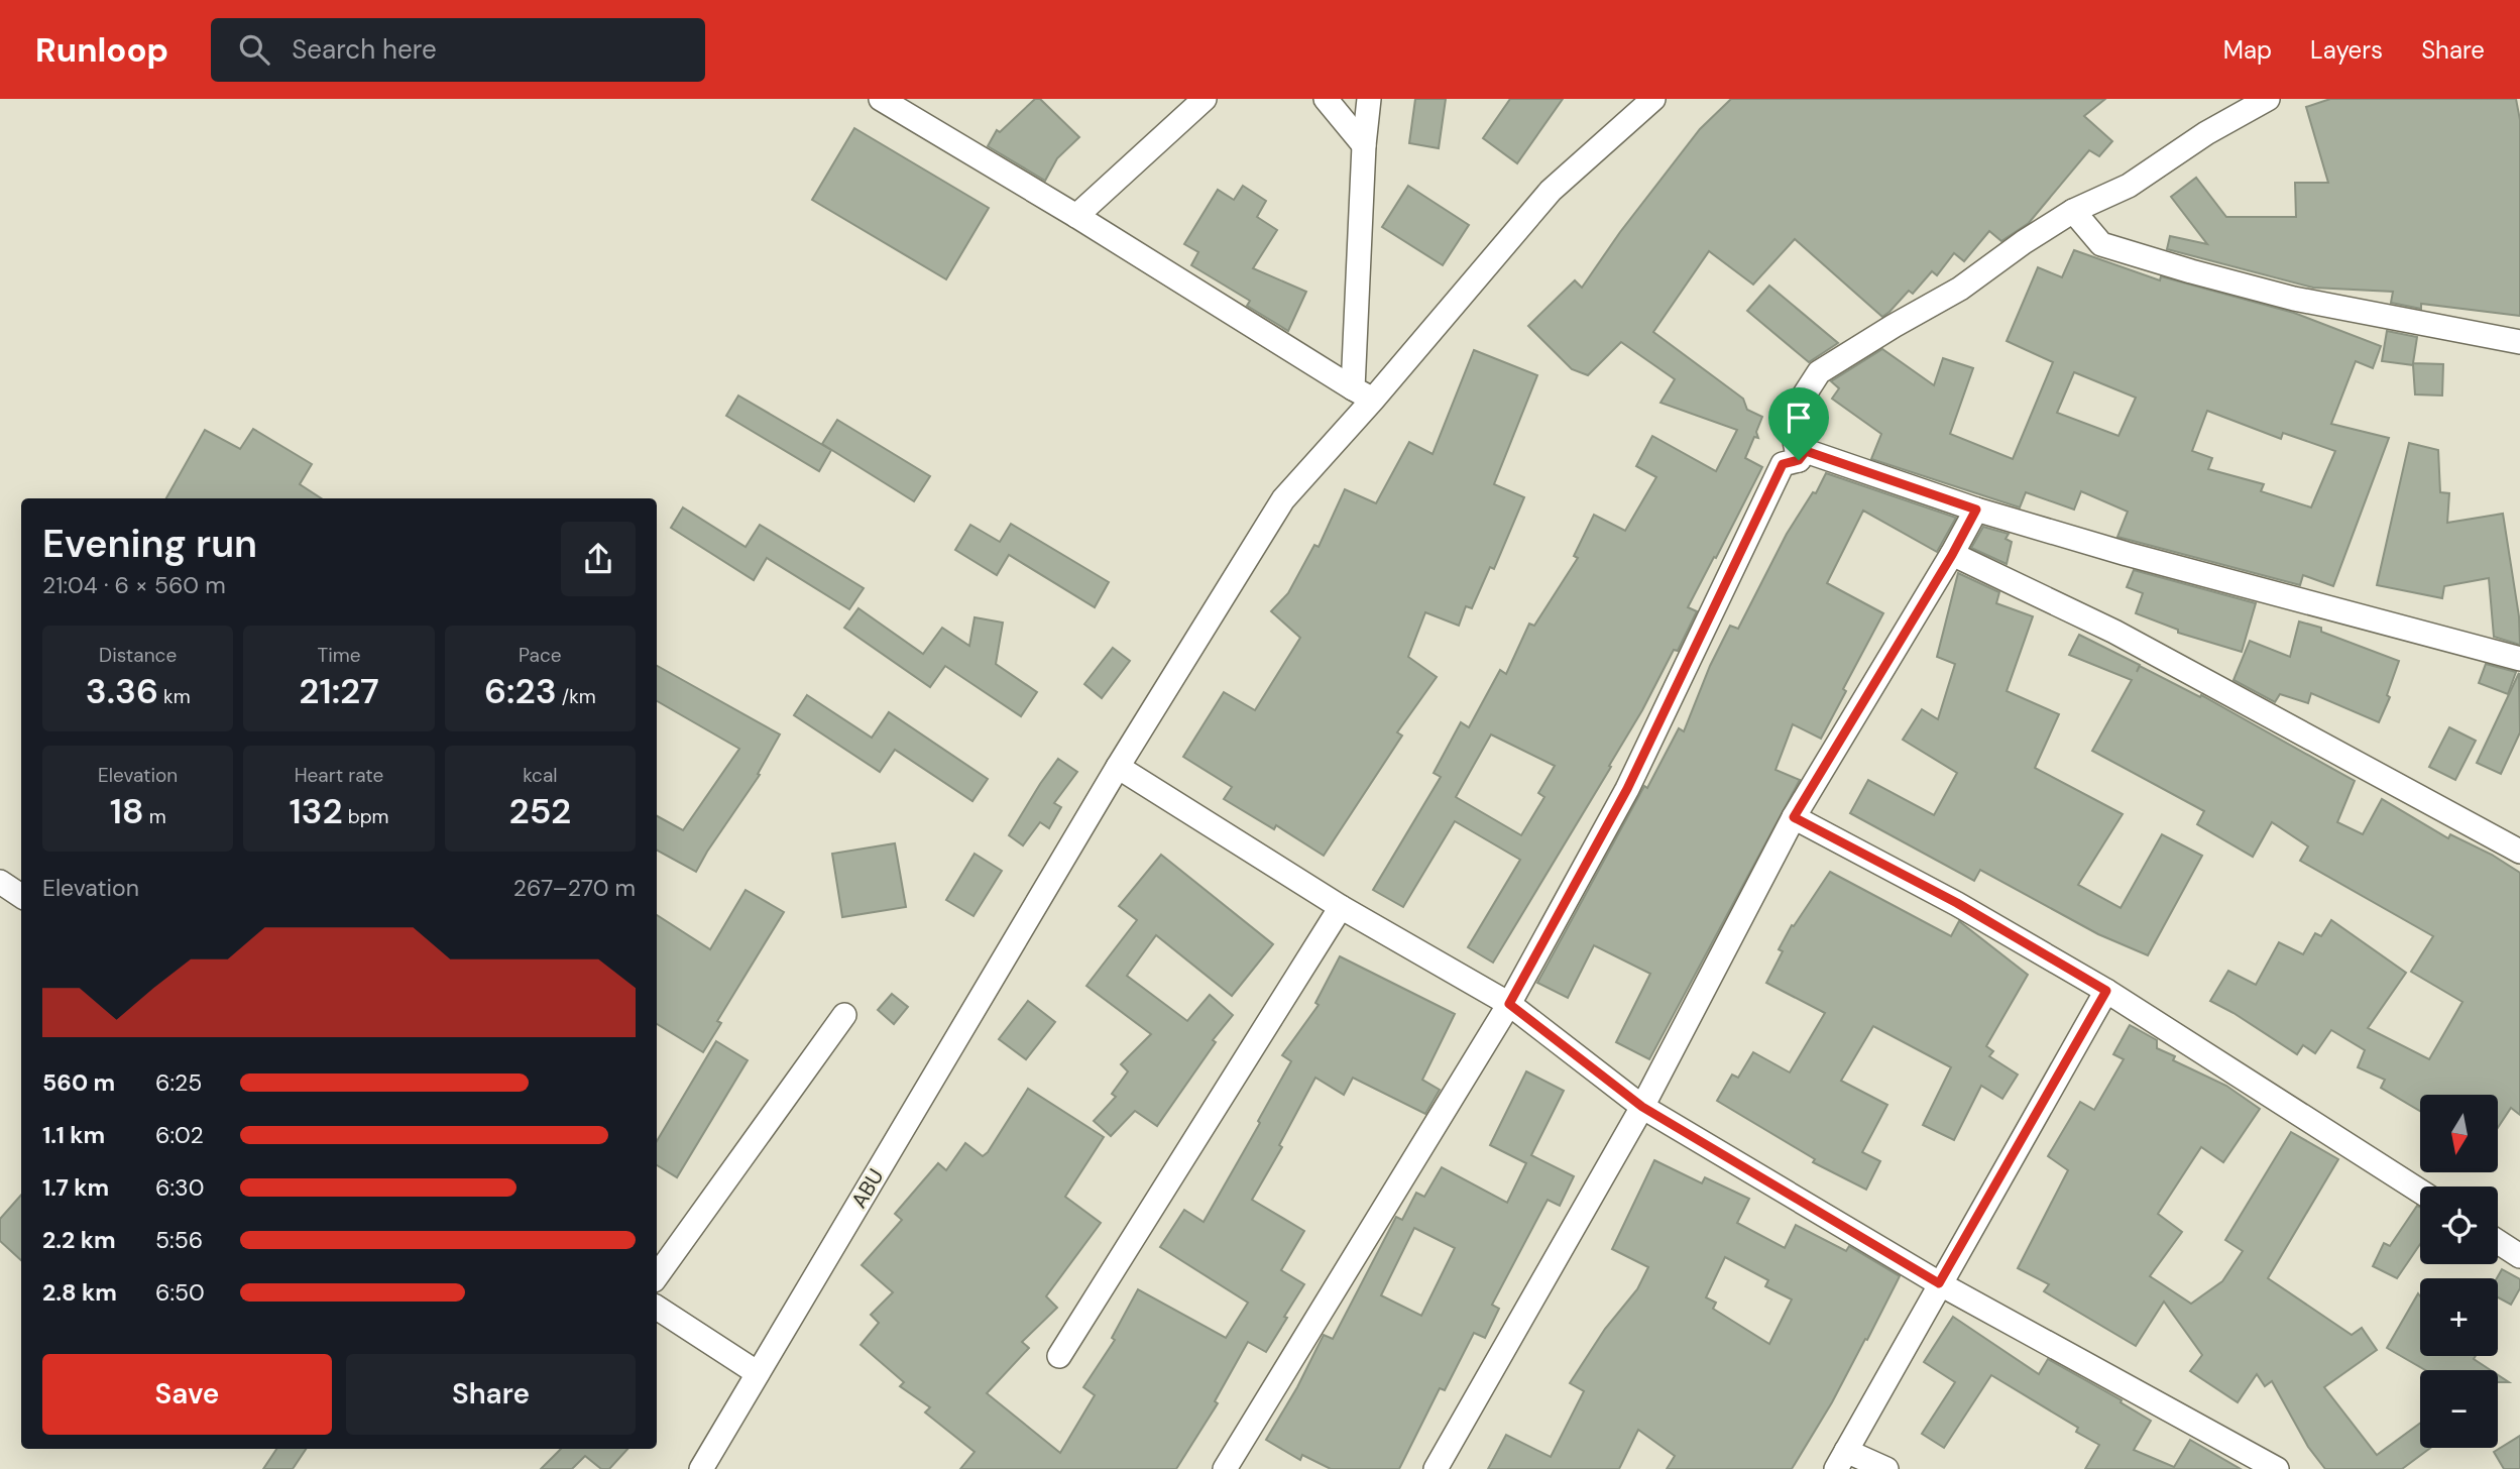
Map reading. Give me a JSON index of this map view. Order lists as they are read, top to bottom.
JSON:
{
  "streets": {
    "street": ["ABU"]
  },
  "north": "bottom",
  "page": {
    "header": "Runloop",
    "search": "Search here",
    "nav": ["Map", "Layers", "Share"],
    "heading": ["Evening run", "21:04 · 6 × 560 m"],
    "stats": [
      ["Distance", "3.36 km"],
      ["Time", "21:27"],
      ["Pace", "6:23 /km"],
      ["Elevation", "18 m"],
      ["Heart rate", "132 bpm"],
      ["kcal", "252"]
    ],
    "chart": ["Elevation", "267–270 m"],
    "list": [
      {
        "name": "560 m",
        "note": "6:25"
      },
      {
        "name": "1.1 km",
        "note": "6:02"
      },
      {
        "name": "1.7 km",
        "note": "6:30"
      },
      {
        "name": "2.2 km",
        "note": "5:56"
      },
      {
        "name": "2.8 km",
        "note": "6:50"
      }
    ],
    "map_buttons": ["+", "−"],
    "buttons": ["Save", "Share"]
  }
}
